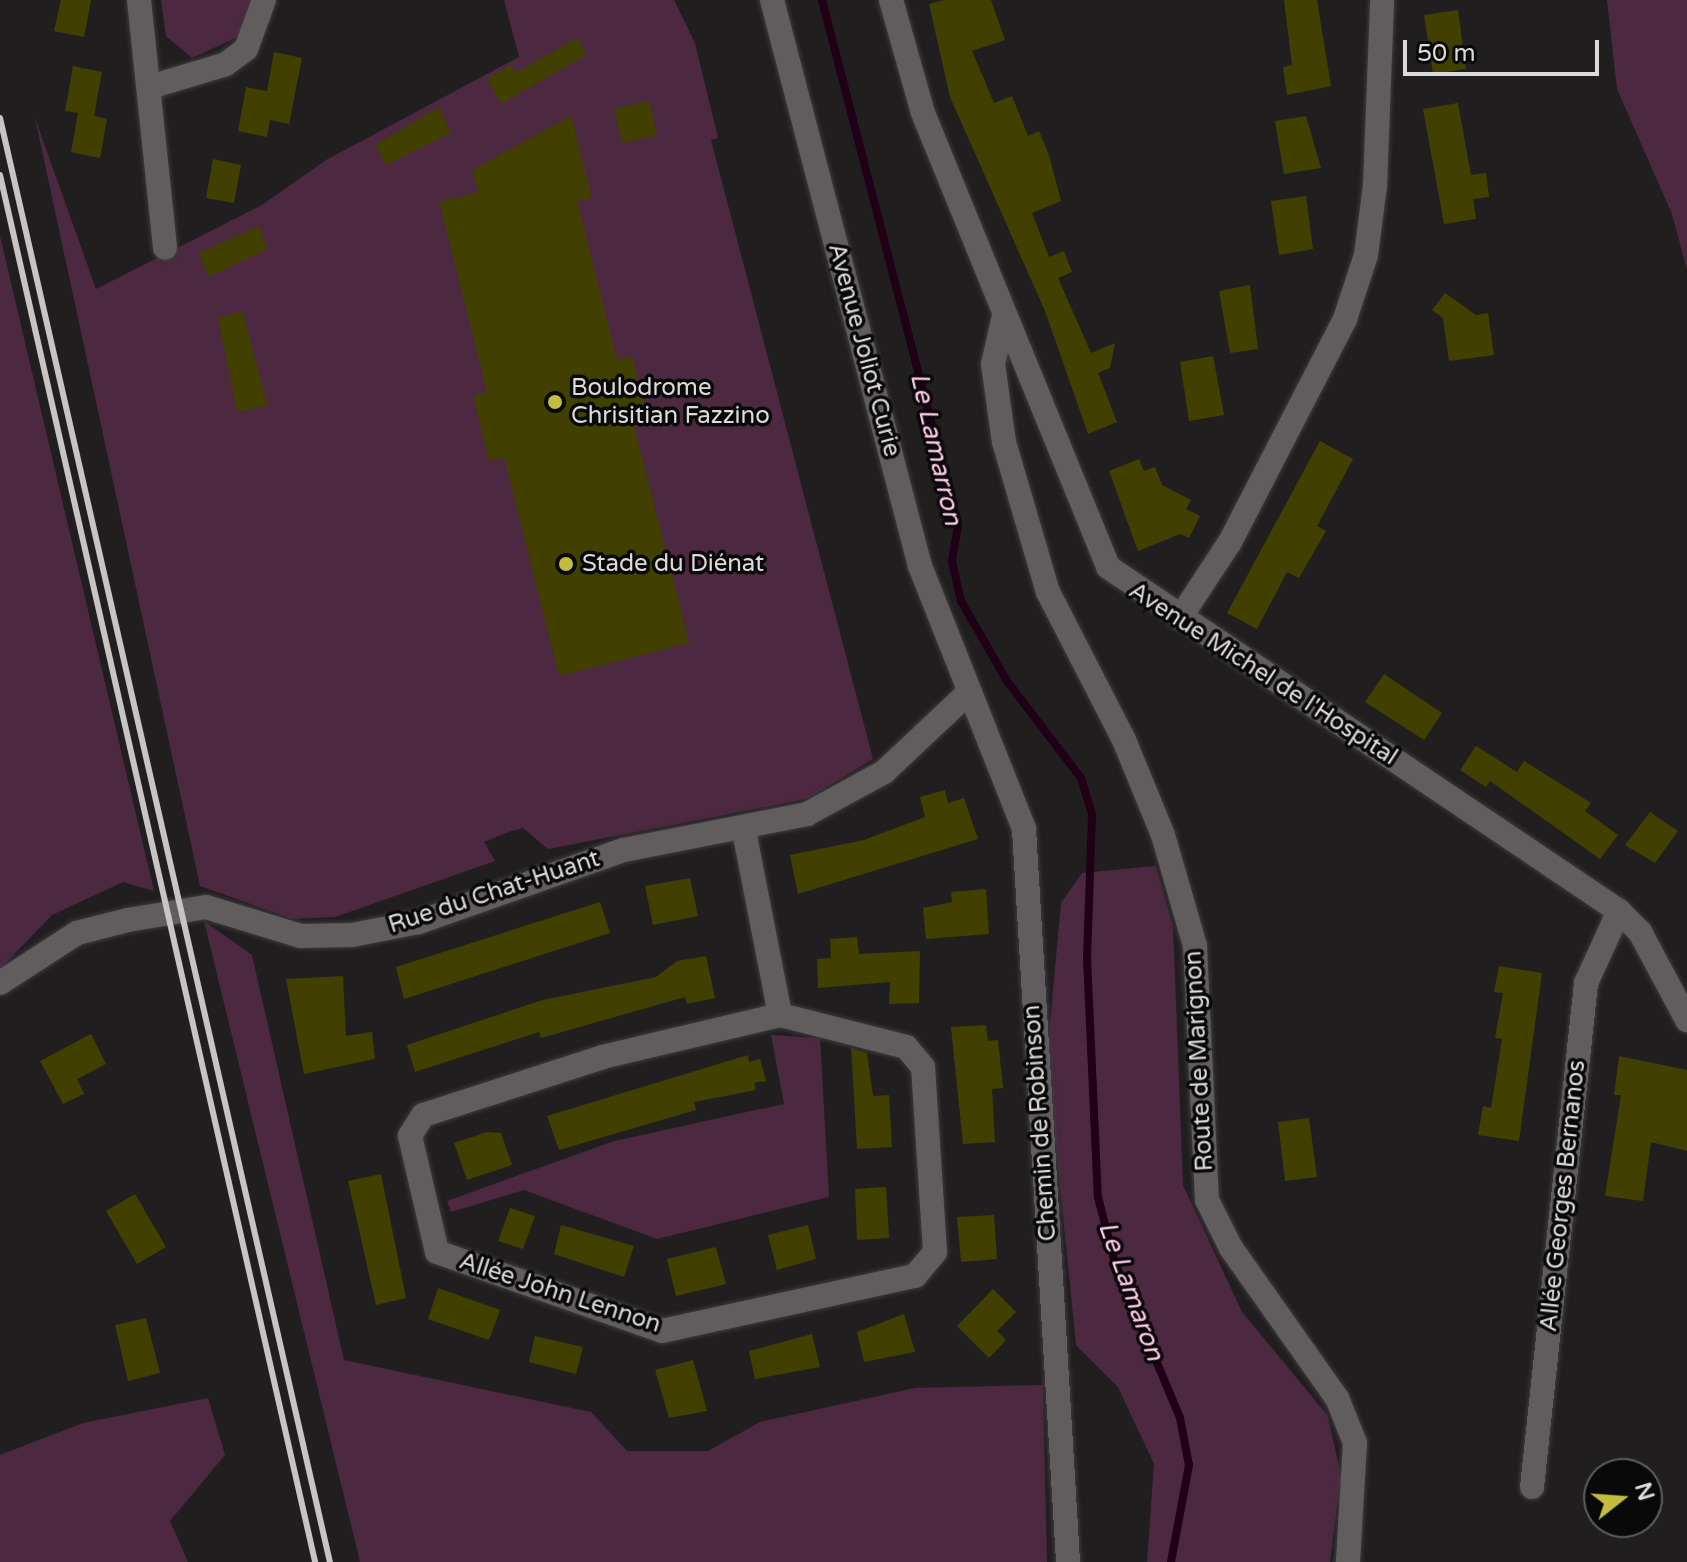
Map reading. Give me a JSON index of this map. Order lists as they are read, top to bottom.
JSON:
{
  "streets": {
    "street": [
      "Avenue Joliot Curie",
      "Avenue Michel de l'Hospital",
      "Rue du Chat-Huant",
      "Route de Marignon",
      "Chemin de Robinson",
      "Allée Georges Bernanos",
      "Allée John Lennon"
    ]
  },
  "crossings": [
    ["Avenue Joliot Curie", "Rue du Chat-Huant"],
    ["Avenue Joliot Curie", "Chemin de Robinson"],
    ["Avenue Michel de l'Hospital", "Route de Marignon"],
    ["Avenue Michel de l'Hospital", "Allée Georges Bernanos"],
    ["Rue du Chat-Huant", "Chemin de Robinson"]
  ],
  "water": ["Le Lamarron", "Le Lamaron"],
  "places": ["Boulodrome Chrisitian Fazzino", "Stade du Diénat"],
  "scale_bar": "50 m",
  "north": "right"
}
